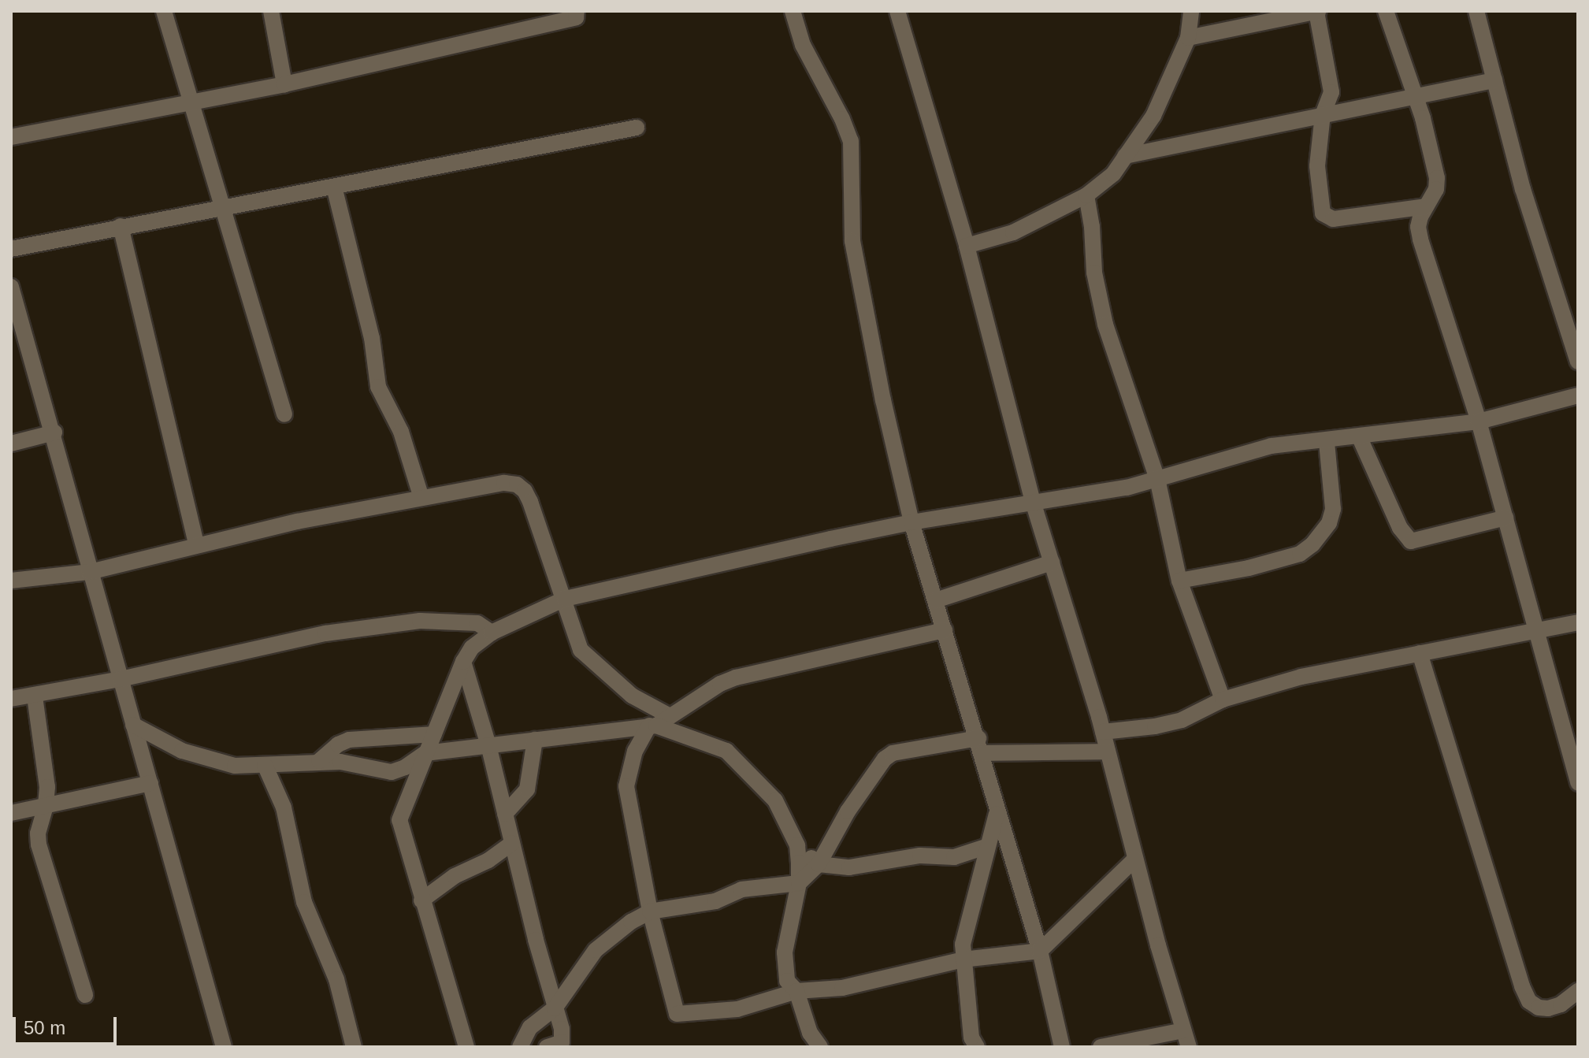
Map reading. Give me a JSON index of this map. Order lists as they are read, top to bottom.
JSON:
{
  "scale_bar": "50 m"
}
